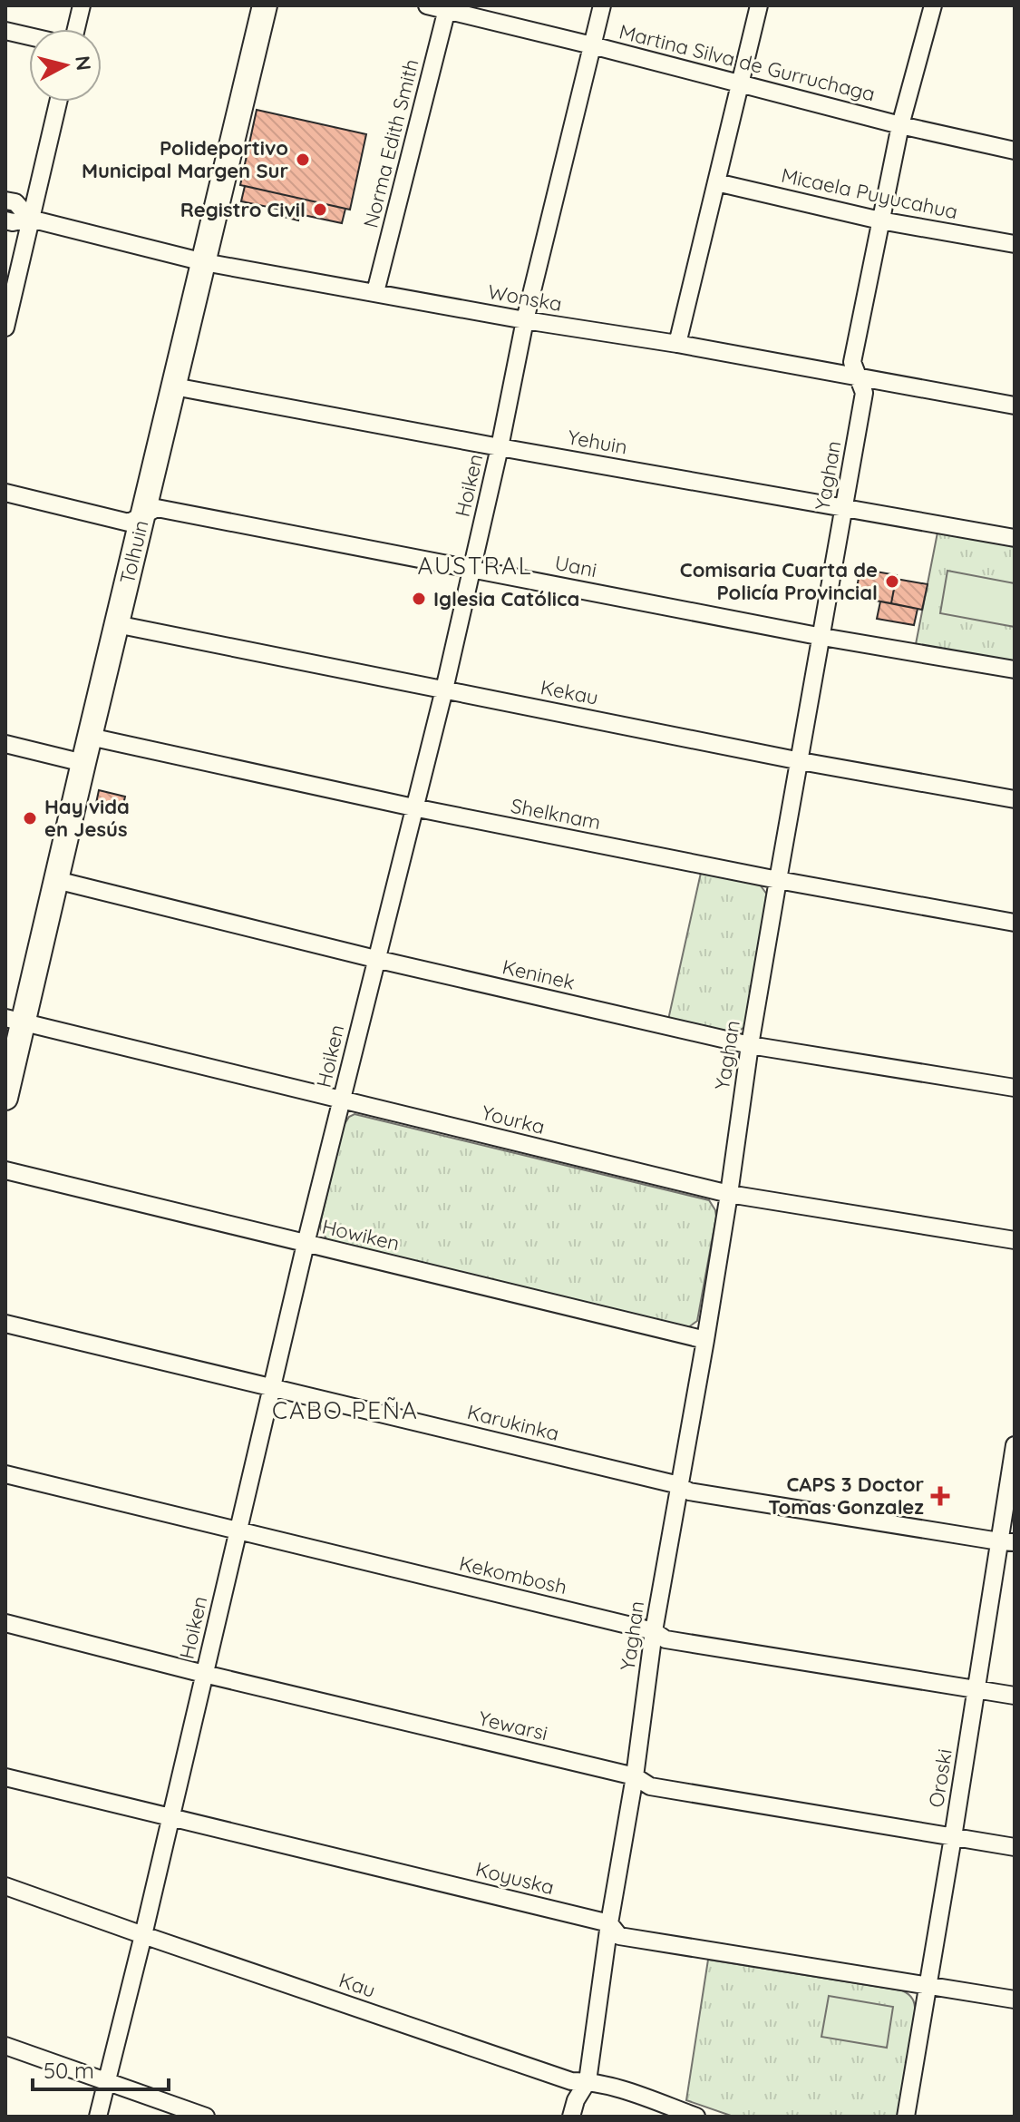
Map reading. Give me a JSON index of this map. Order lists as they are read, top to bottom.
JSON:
{
  "streets": {
    "street": [
      "Martina Silva de Gurruchaga",
      "Norma Edith Smith",
      "Micaela Puyucahua",
      "Wonska",
      "Yehuin",
      "Yaghan",
      "Hoiken",
      "Tolhuin",
      "Uani",
      "Kekau",
      "Shelknam",
      "Keninek",
      "Yourka",
      "Howiken",
      "Karukinka",
      "Kekombosh",
      "Yewarsi",
      "Oroski",
      "Koyuska",
      "Kau"
    ]
  },
  "crossings": [
    ["Martina Silva de Gurruchaga", "Norma Edith Smith"],
    ["Martina Silva de Gurruchaga", "Yaghan"],
    ["Martina Silva de Gurruchaga", "Hoiken"],
    ["Norma Edith Smith", "Wonska"],
    ["Micaela Puyucahua", "Yaghan"],
    ["Wonska", "Yaghan"],
    ["Wonska", "Hoiken"],
    ["Wonska", "Tolhuin"],
    ["Yehuin", "Yaghan"],
    ["Yehuin", "Hoiken"],
    ["Yehuin", "Tolhuin"],
    ["Yaghan", "Uani"],
    ["Yaghan", "Kekau"],
    ["Yaghan", "Shelknam"],
    ["Yaghan", "Keninek"],
    ["Yaghan", "Yourka"],
    ["Yaghan", "Howiken"],
    ["Yaghan", "Karukinka"],
    ["Yaghan", "Kekombosh"],
    ["Yaghan", "Yewarsi"],
    ["Yaghan", "Koyuska"],
    ["Yaghan", "Kau"],
    ["Hoiken", "Uani"],
    ["Hoiken", "Kekau"],
    ["Hoiken", "Shelknam"],
    ["Hoiken", "Keninek"],
    ["Hoiken", "Yourka"],
    ["Hoiken", "Howiken"],
    ["Hoiken", "Karukinka"],
    ["Hoiken", "Kekombosh"],
    ["Hoiken", "Yewarsi"],
    ["Hoiken", "Koyuska"],
    ["Hoiken", "Kau"],
    ["Tolhuin", "Uani"],
    ["Tolhuin", "Kekau"],
    ["Tolhuin", "Shelknam"],
    ["Tolhuin", "Keninek"],
    ["Tolhuin", "Yourka"],
    ["Karukinka", "Oroski"],
    ["Kekombosh", "Oroski"],
    ["Yewarsi", "Oroski"],
    ["Oroski", "Koyuska"]
  ],
  "districts": ["AUSTRAL", "CABO PEÑA"],
  "places": {
    "other": [
      "Polideportivo Municipal Margen Sur",
      "Registro Civil",
      "Comisaria Cuarta de Policía Provincial",
      "Iglesia Católica",
      "Hay vida en Jesús"
    ],
    "health": ["CAPS 3 Doctor Tomas Gonzalez"]
  },
  "scale_bar": "50 m",
  "north": "right"
}
